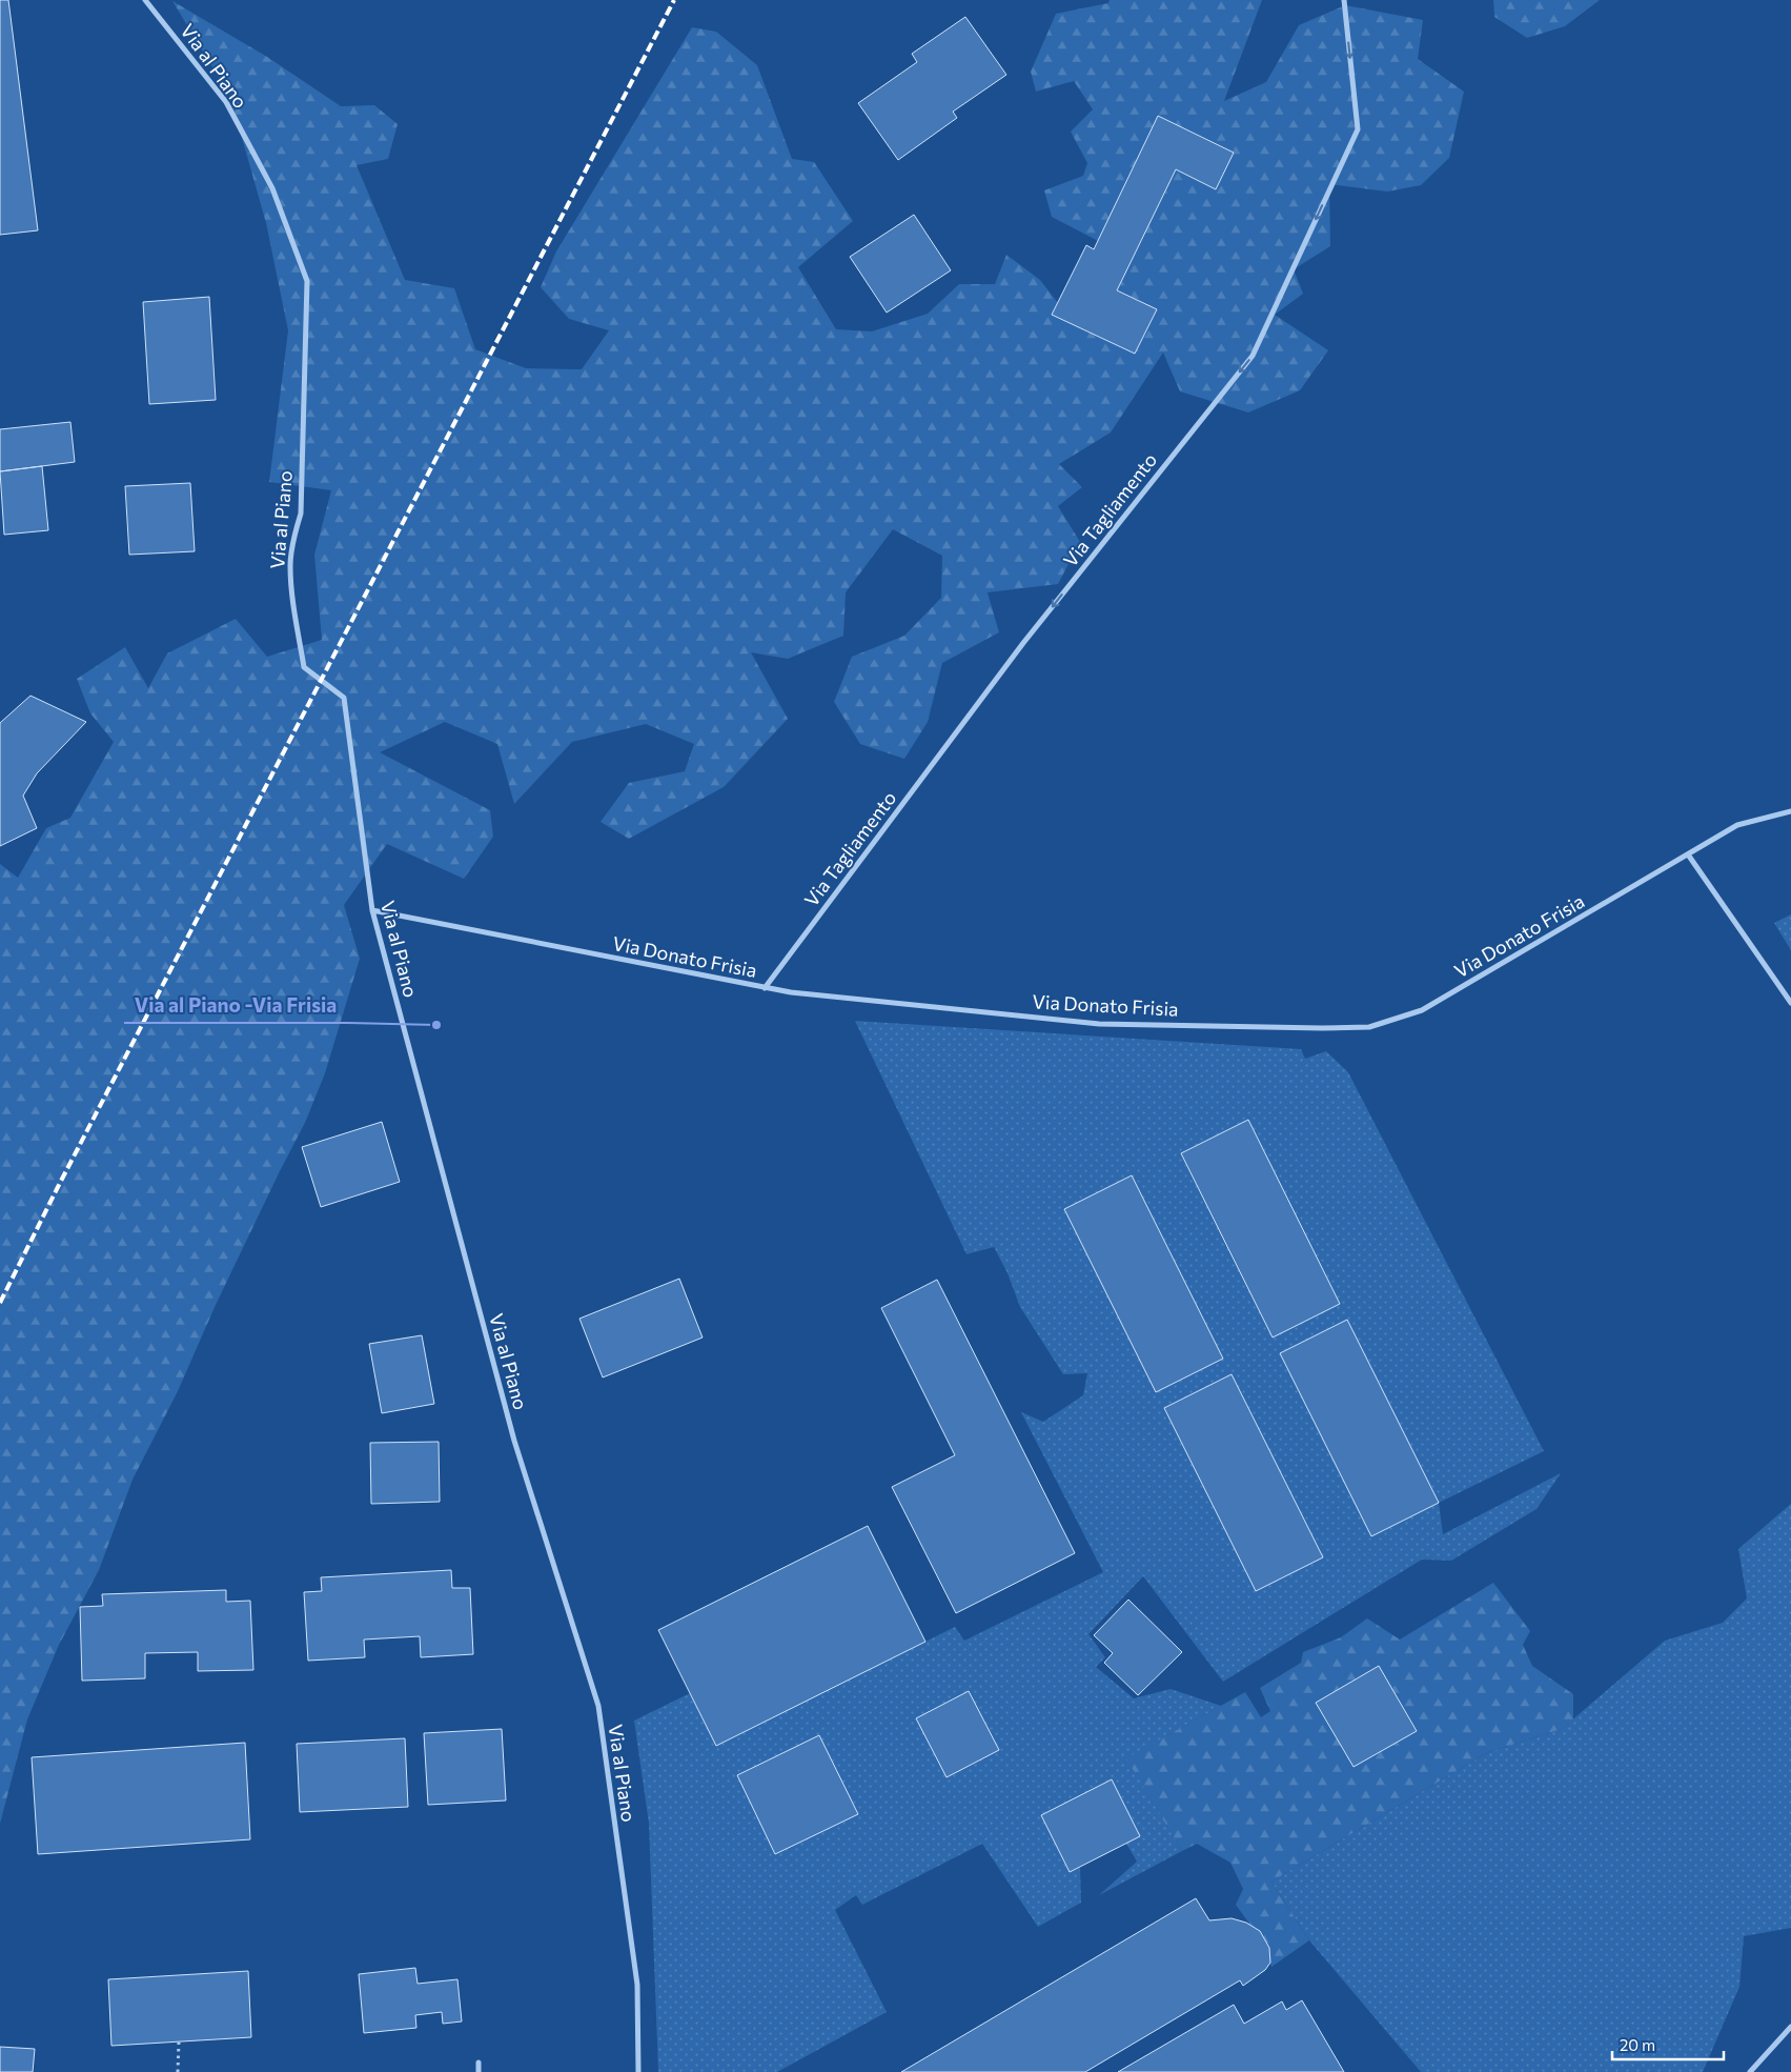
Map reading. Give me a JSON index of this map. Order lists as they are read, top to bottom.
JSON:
{
  "streets": {
    "street": ["Via al Piano", "Via Tagliamento", "Via Donato Frisia"]
  },
  "crossings": [
    ["Via al Piano", "Via Donato Frisia"],
    ["Via Tagliamento", "Via Donato Frisia"]
  ],
  "one_way": ["Via Tagliamento"],
  "places": ["Via al Piano -Via Frisia"],
  "scale_bar": "20 m"
}
